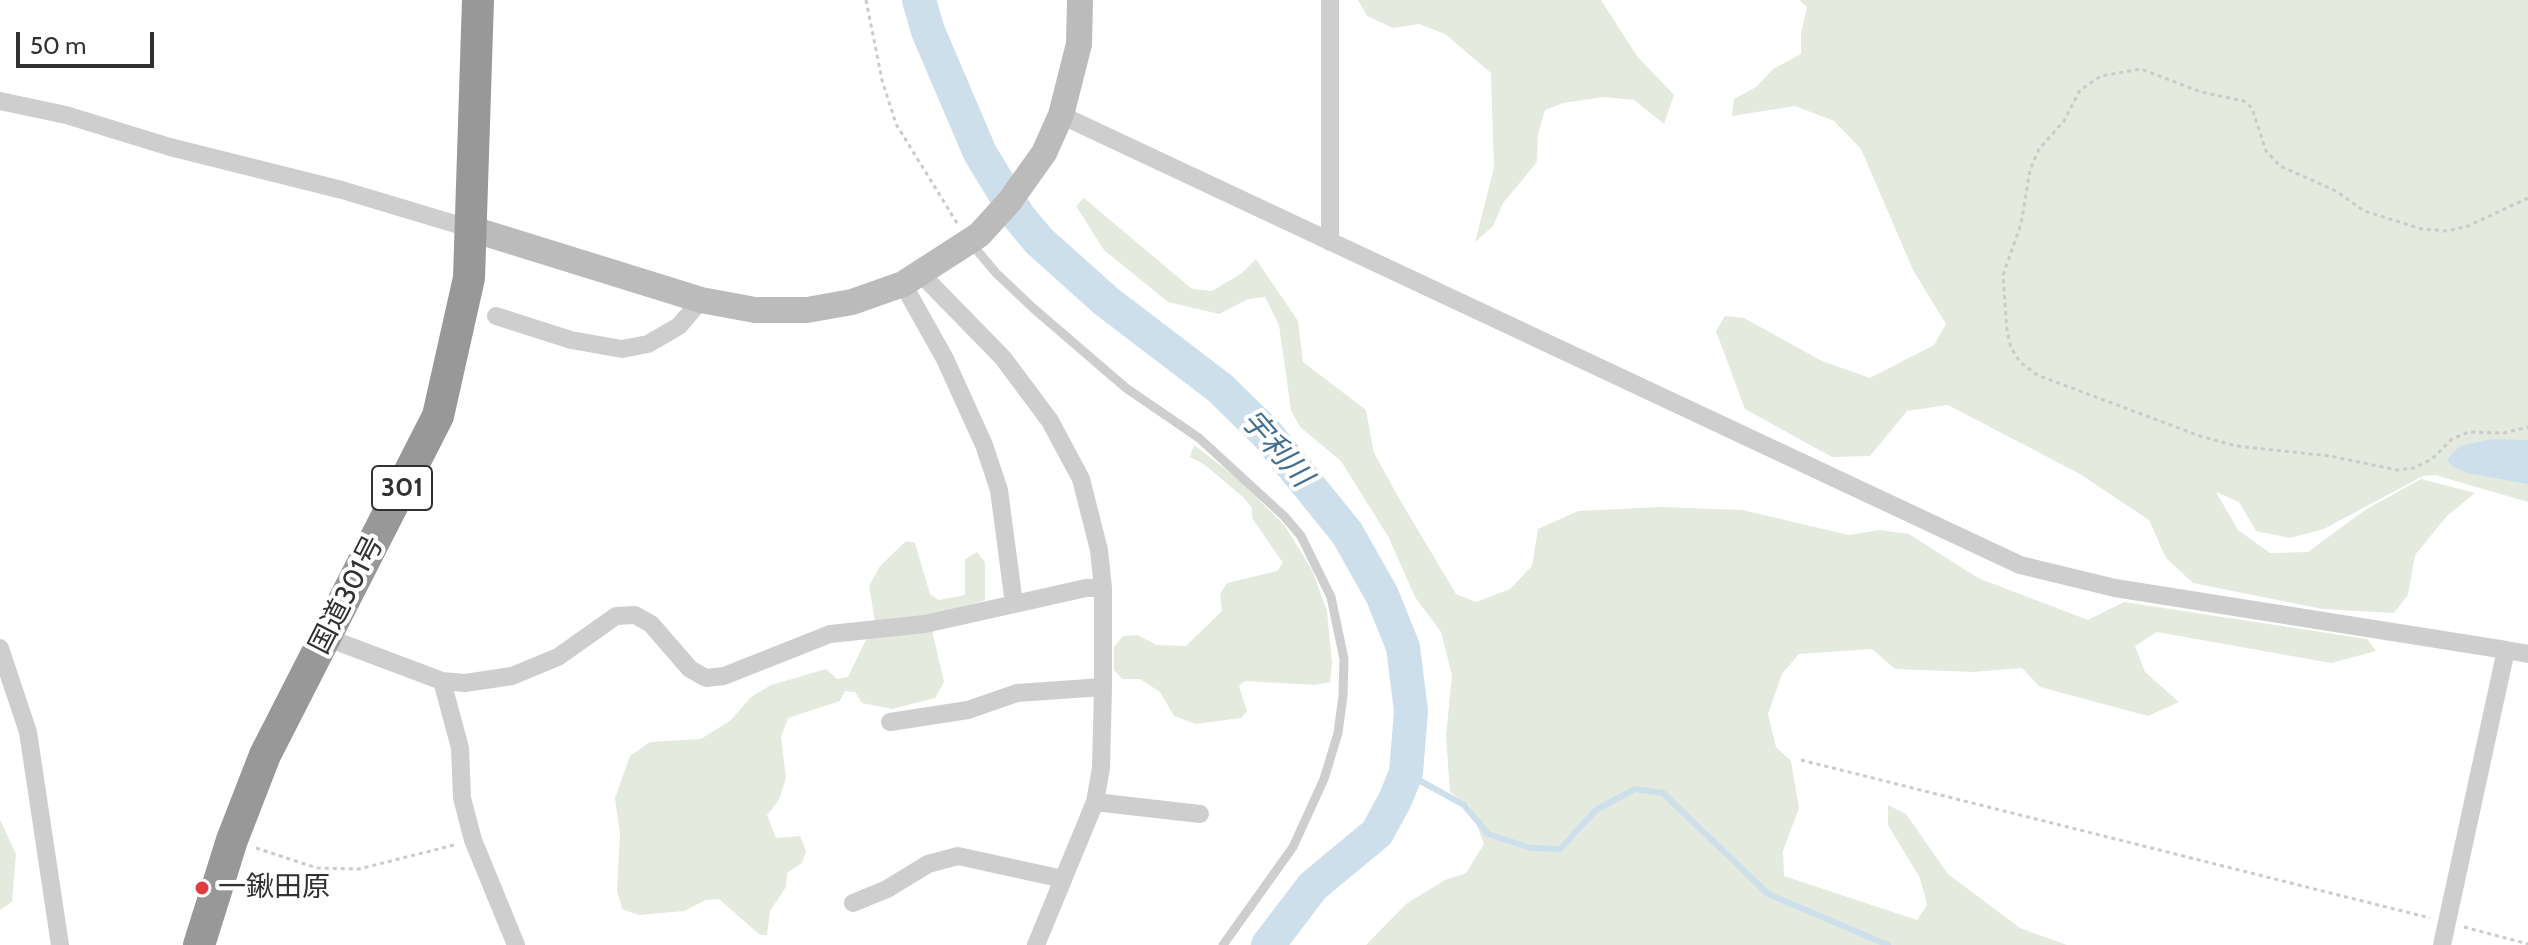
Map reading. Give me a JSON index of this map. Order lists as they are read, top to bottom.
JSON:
{
  "streets": {
    "highway": ["301", "国道301号"]
  },
  "water": ["宇利川"],
  "places": ["一鍬田原"],
  "scale_bar": "50 m"
}
